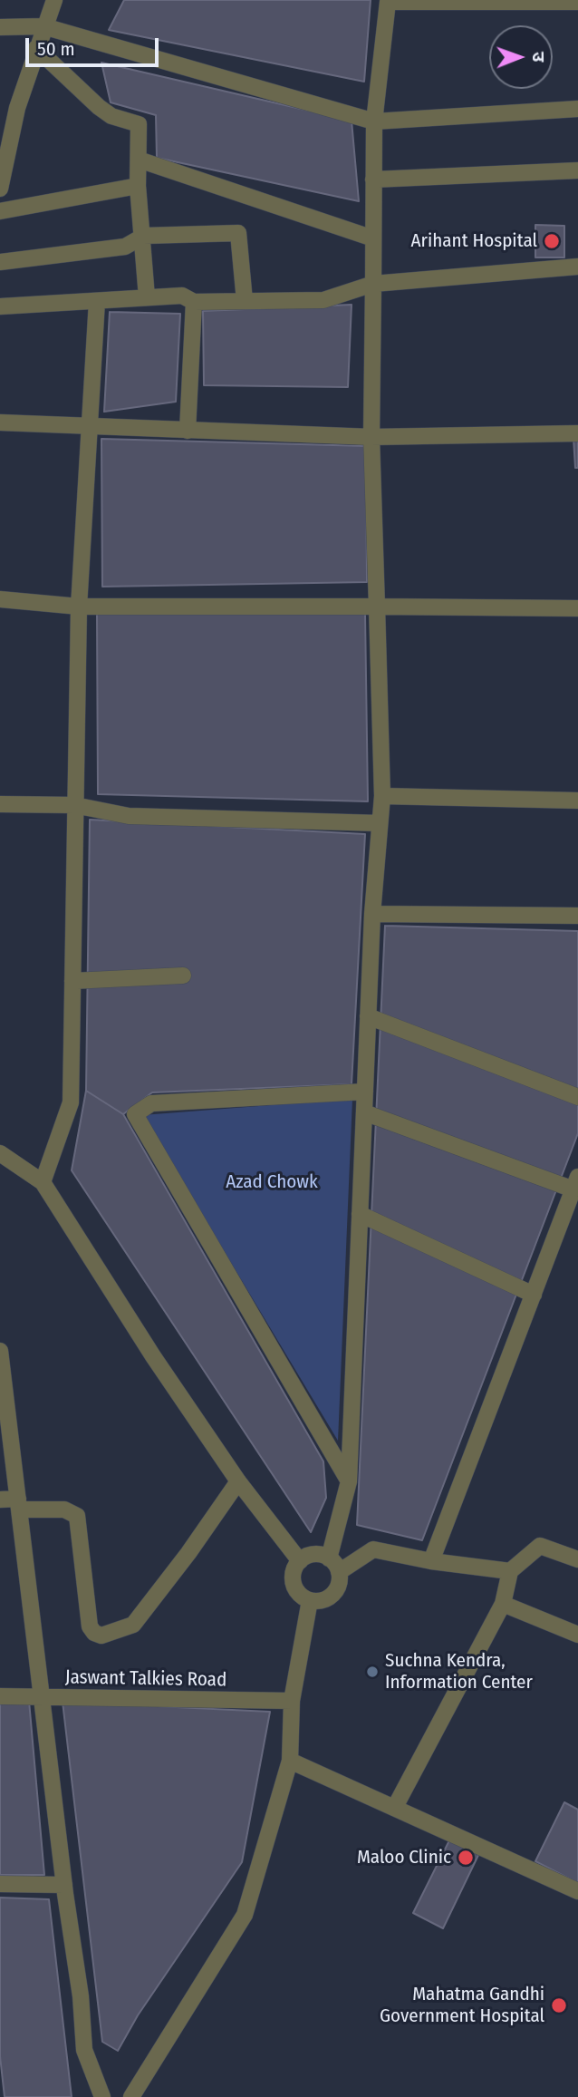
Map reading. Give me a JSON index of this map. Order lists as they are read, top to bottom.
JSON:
{
  "streets": {
    "street": ["Jaswant Talkies Road"]
  },
  "parks": ["Azad Chowk"],
  "places": [
    "Arihant Hospital",
    "Suchna Kendra, Information Center",
    "Maloo Clinic",
    "Mahatma Gandhi Government Hospital"
  ],
  "scale_bar": "50 m",
  "north": "right"
}
